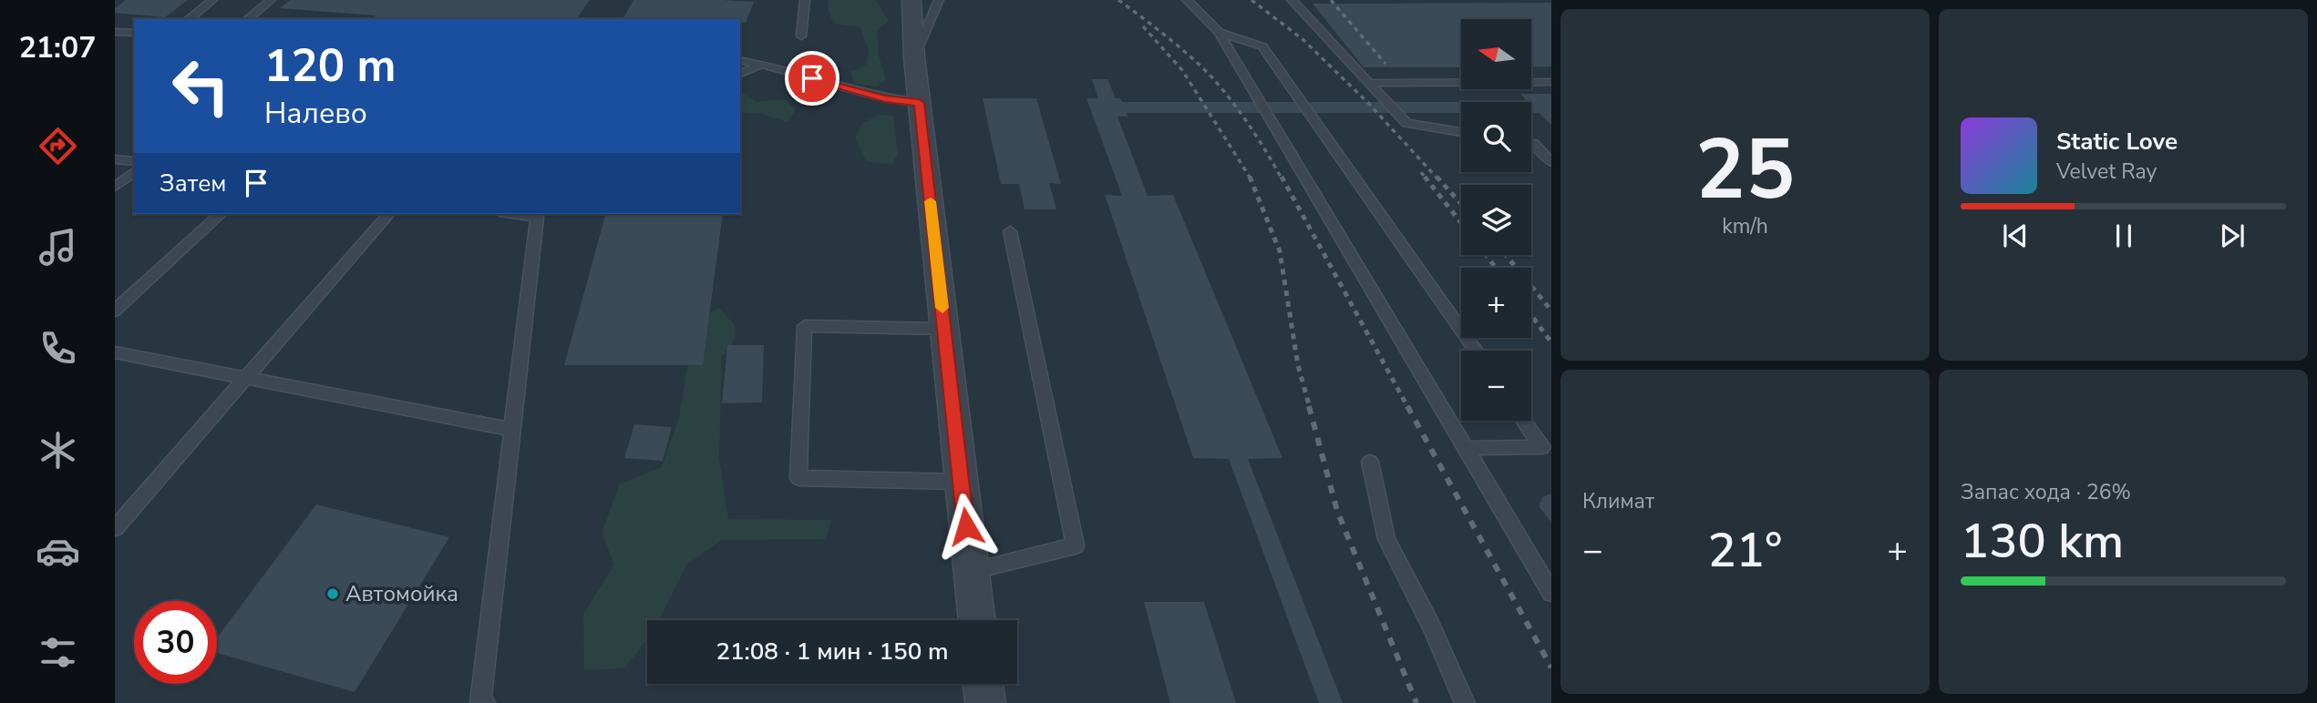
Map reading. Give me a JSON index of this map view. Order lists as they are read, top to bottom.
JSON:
{
  "places": ["Автомойка"],
  "north": "left",
  "page": {
    "tabs": "21:07",
    "tile": [
      ["25", "km/h"],
      "Климат",
      ["Запас хода · 26%", "130 km"]
    ],
    "map_buttons": ["+", "−"],
    "turn": ["120 m", "Налево"],
    "song": ["Static Love", "Velvet Ray"],
    "then": "Затем",
    "heat": ["−", "21°", "+"],
    "limit": "30",
    "trip": "21:08 · 1 мин · 150 m"
  }
}
